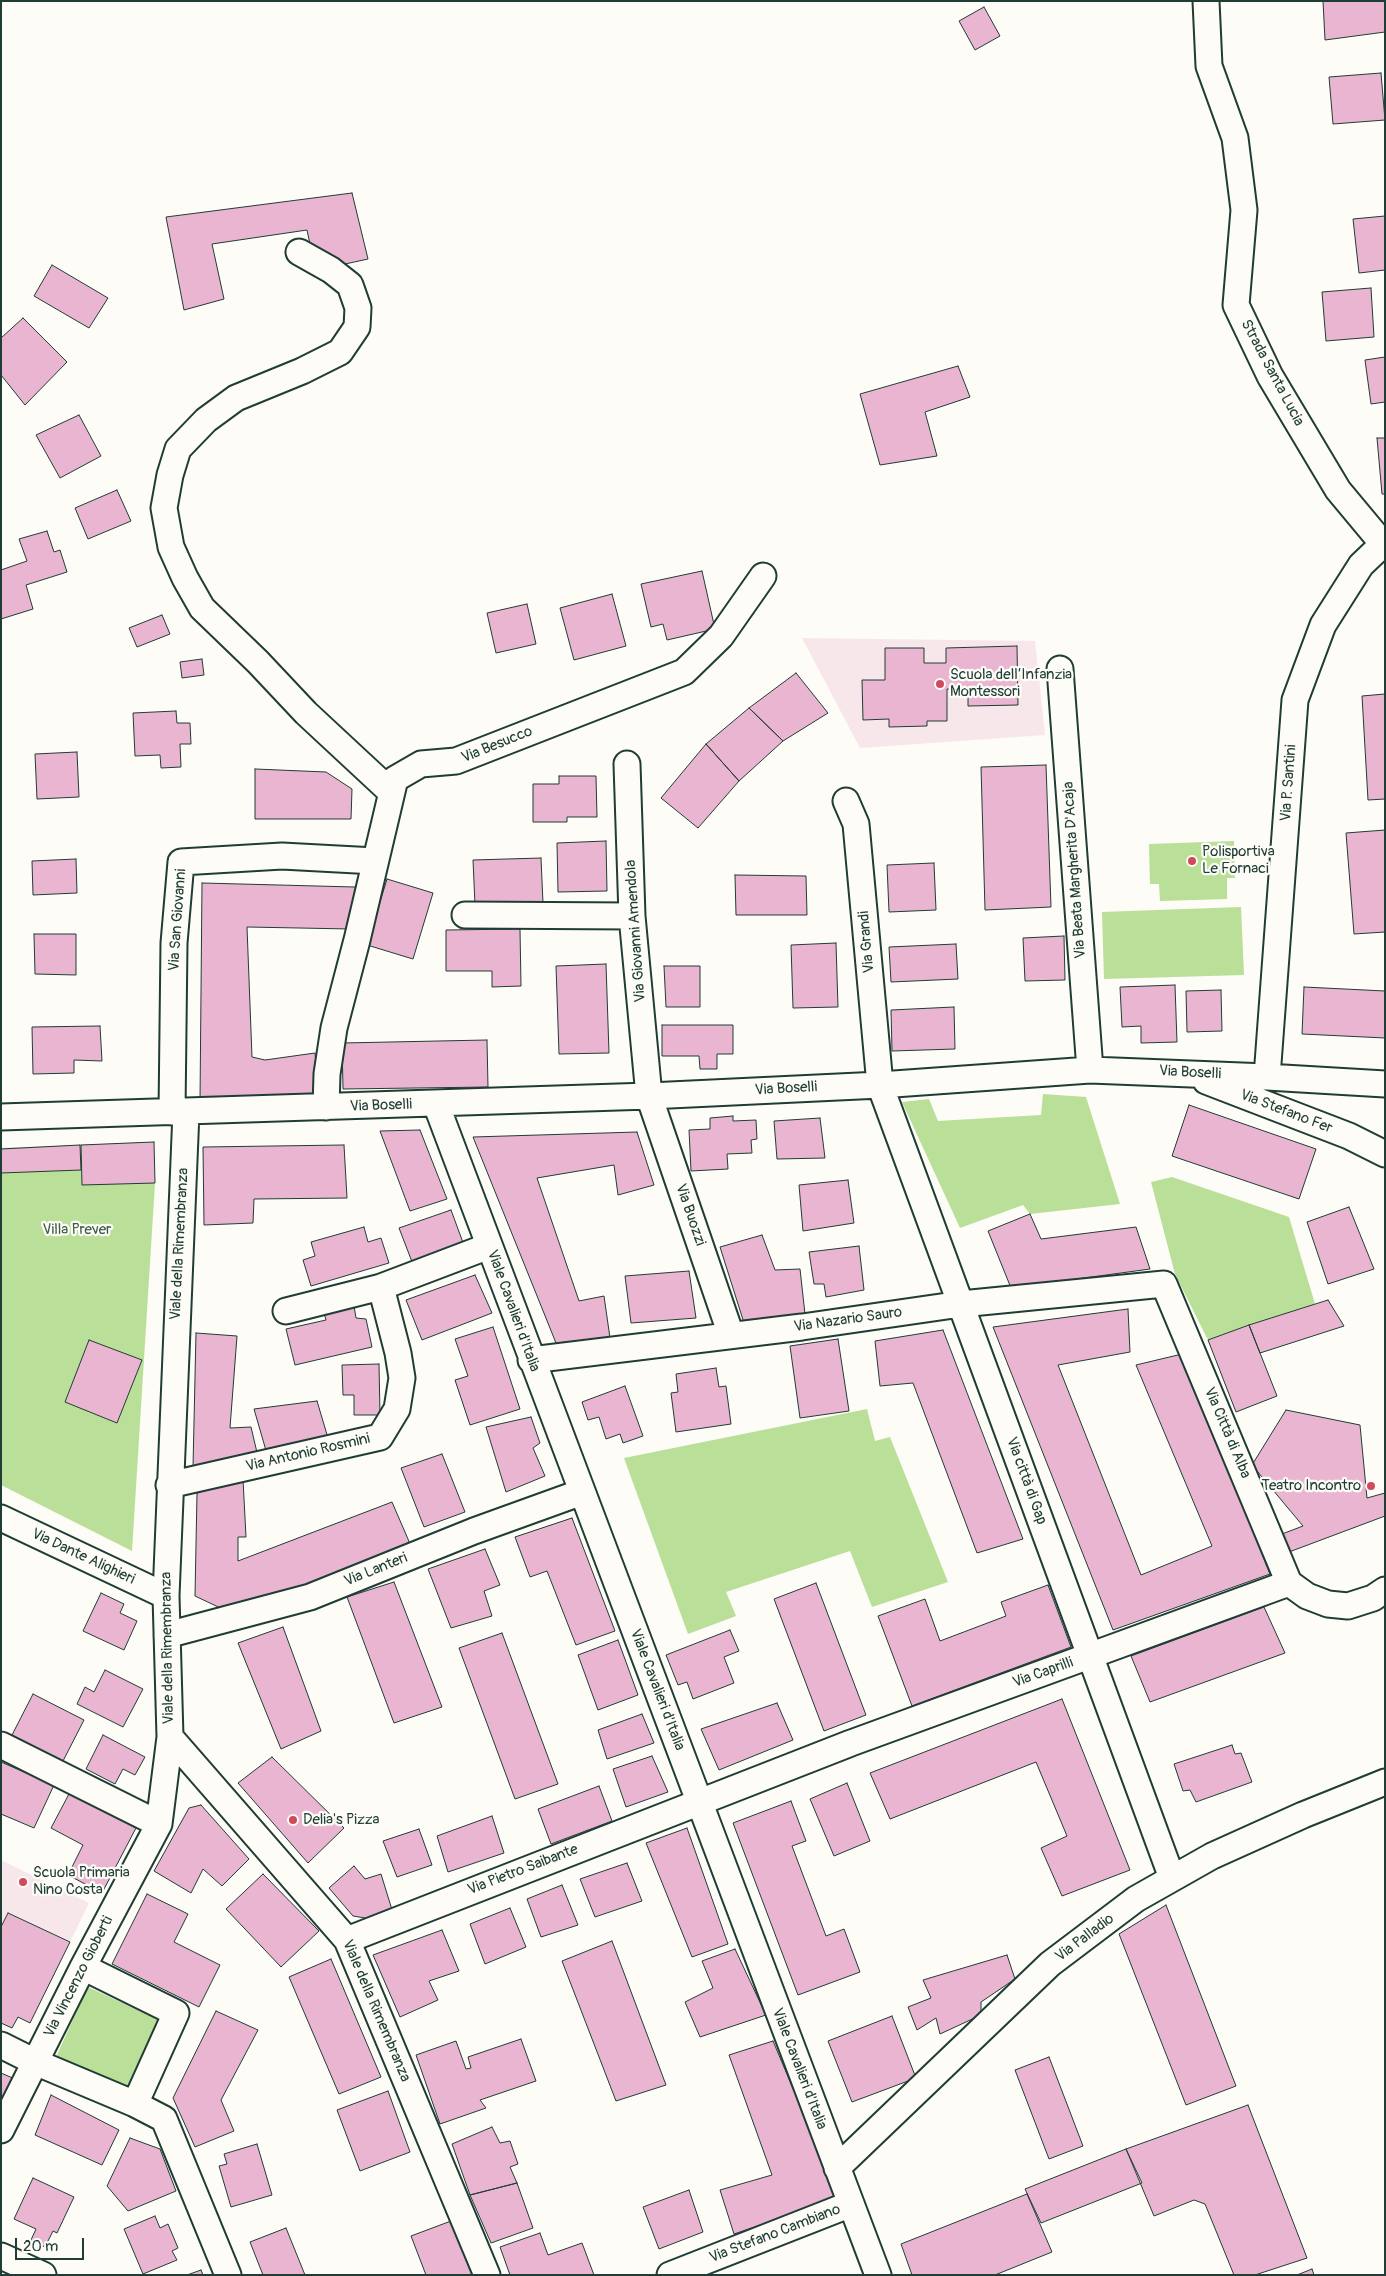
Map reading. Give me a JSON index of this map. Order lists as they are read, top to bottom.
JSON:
{
  "streets": {
    "street": [
      "Strada Santa Lucia",
      "Via Besucco",
      "Via P. Santini",
      "Via Beata Margherita D'Acaja",
      "Via San Giovanni",
      "Via Giovanni Amendola",
      "Via Grandi",
      "Via Boselli",
      "Via Stefano Fer",
      "Via Buozzi",
      "Viale della Rimembranza",
      "Viale Cavalieri d'Italia",
      "Via Nazario Sauro",
      "Via Città di Alba",
      "Via Antonio Rosmini",
      "Via città di Gap",
      "Via Dante Alighieri",
      "Via Lanteri",
      "Via Caprilli",
      "Via Pietro Saibante",
      "Via Palladio",
      "Via Vincenzo Gioberti",
      "Via Stefano Cambiano"
    ]
  },
  "crossings": [
    ["Strada Santa Lucia", "Via P. Santini"],
    ["Via Besucco", "Via San Giovanni"],
    ["Via Besucco", "Via Boselli"],
    ["Via P. Santini", "Via Boselli"],
    ["Via Beata Margherita D'Acaja", "Via Boselli"],
    ["Via San Giovanni", "Via Boselli"],
    ["Via San Giovanni", "Viale della Rimembranza"],
    ["Via Giovanni Amendola", "Via Boselli"],
    ["Via Giovanni Amendola", "Via Buozzi"],
    ["Via Grandi", "Via Boselli"],
    ["Via Grandi", "Via città di Gap"],
    ["Via Boselli", "Via Stefano Fer"],
    ["Via Boselli", "Via Buozzi"],
    ["Via Boselli", "Viale della Rimembranza"],
    ["Via Boselli", "Viale Cavalieri d'Italia"],
    ["Via Boselli", "Via città di Gap"],
    ["Via Buozzi", "Via Nazario Sauro"],
    ["Viale della Rimembranza", "Via Antonio Rosmini"],
    ["Viale della Rimembranza", "Via Dante Alighieri"],
    ["Viale della Rimembranza", "Via Lanteri"],
    ["Viale della Rimembranza", "Via Pietro Saibante"],
    ["Viale della Rimembranza", "Via Vincenzo Gioberti"],
    ["Viale Cavalieri d'Italia", "Via Nazario Sauro"],
    ["Viale Cavalieri d'Italia", "Via Lanteri"],
    ["Viale Cavalieri d'Italia", "Via Caprilli"],
    ["Viale Cavalieri d'Italia", "Via Pietro Saibante"],
    ["Viale Cavalieri d'Italia", "Via Palladio"],
    ["Viale Cavalieri d'Italia", "Via Stefano Cambiano"],
    ["Via Nazario Sauro", "Via Città di Alba"],
    ["Via Nazario Sauro", "Via città di Gap"],
    ["Via Città di Alba", "Via Caprilli"],
    ["Via città di Gap", "Via Caprilli"],
    ["Via città di Gap", "Via Palladio"],
    ["Via Caprilli", "Via Pietro Saibante"]
  ],
  "parks": ["Villa Prever"],
  "places": [
    "Scuola dell’Infanzia Montessori",
    "Polisportiva Le Fornaci",
    "Teatro Incontro",
    "Delia's Pizza",
    "Scuola Primaria Nino Costa"
  ],
  "scale_bar": "20 m"
}
